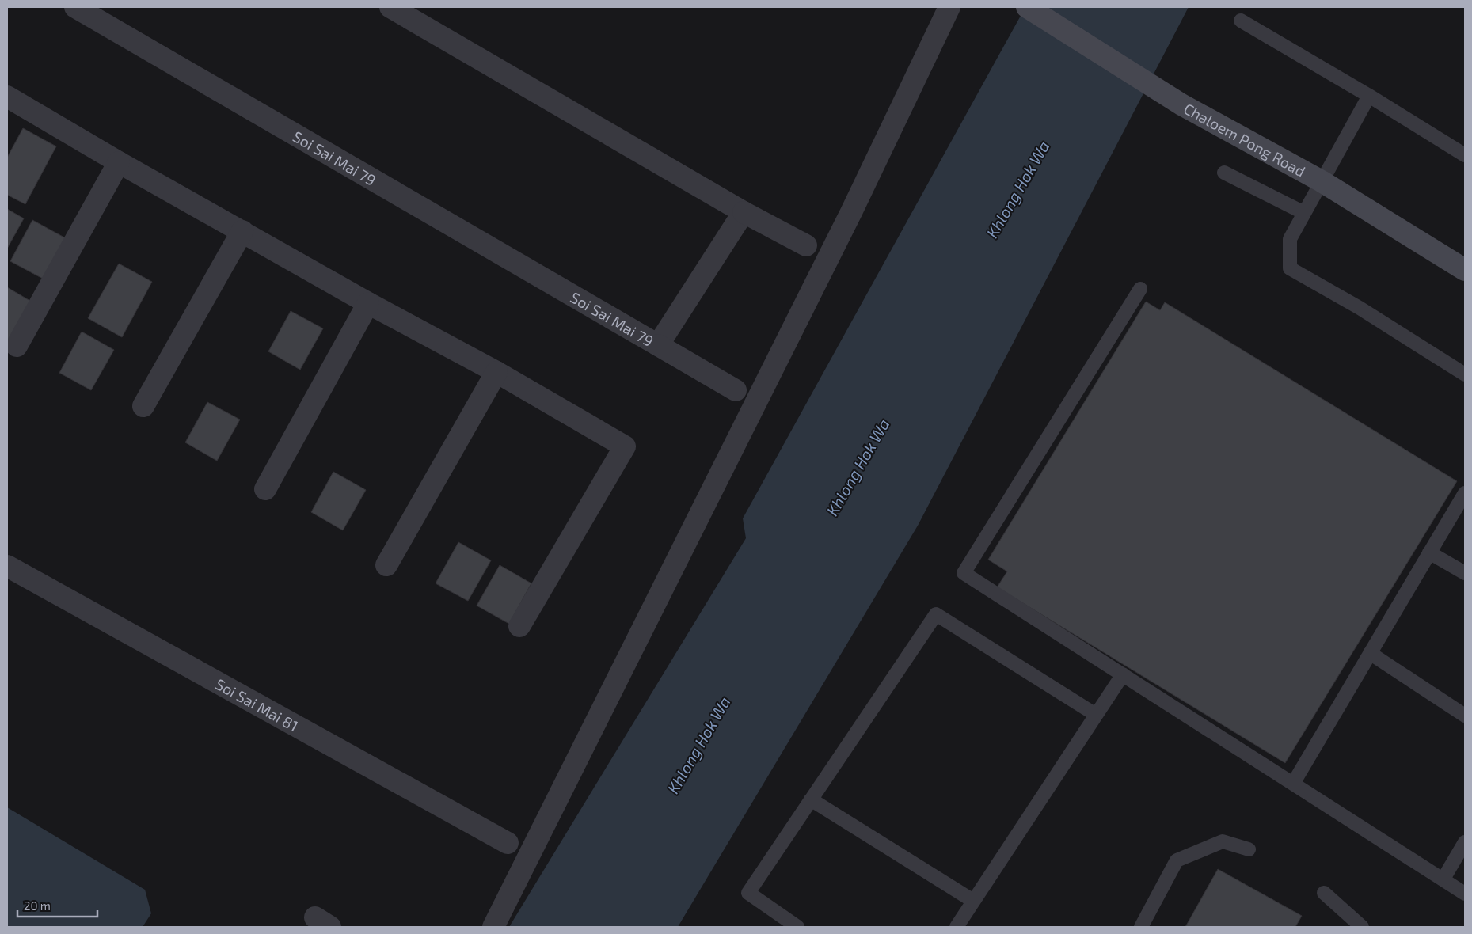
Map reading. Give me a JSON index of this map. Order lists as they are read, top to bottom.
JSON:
{
  "streets": {
    "main road": ["Chaloem Pong Road"],
    "street": ["Soi Sai Mai 79", "Soi Sai Mai 81"]
  },
  "water": ["Khlong Hok Wa"],
  "scale_bar": "20 m"
}
